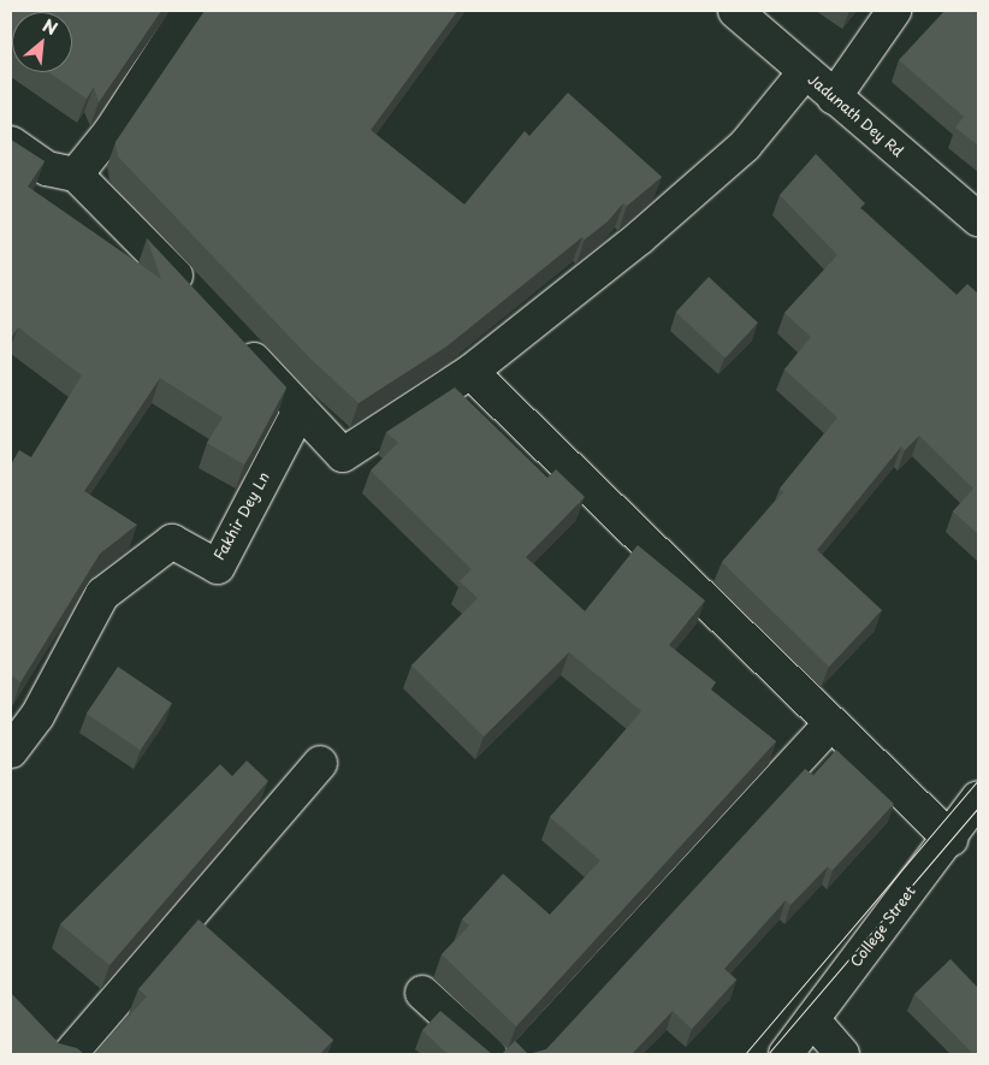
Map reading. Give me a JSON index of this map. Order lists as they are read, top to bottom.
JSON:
{
  "streets": {
    "street": ["Jadunath Dey Rd", "Fakhir Dey Ln", "College Street"]
  },
  "north": "top right"
}
